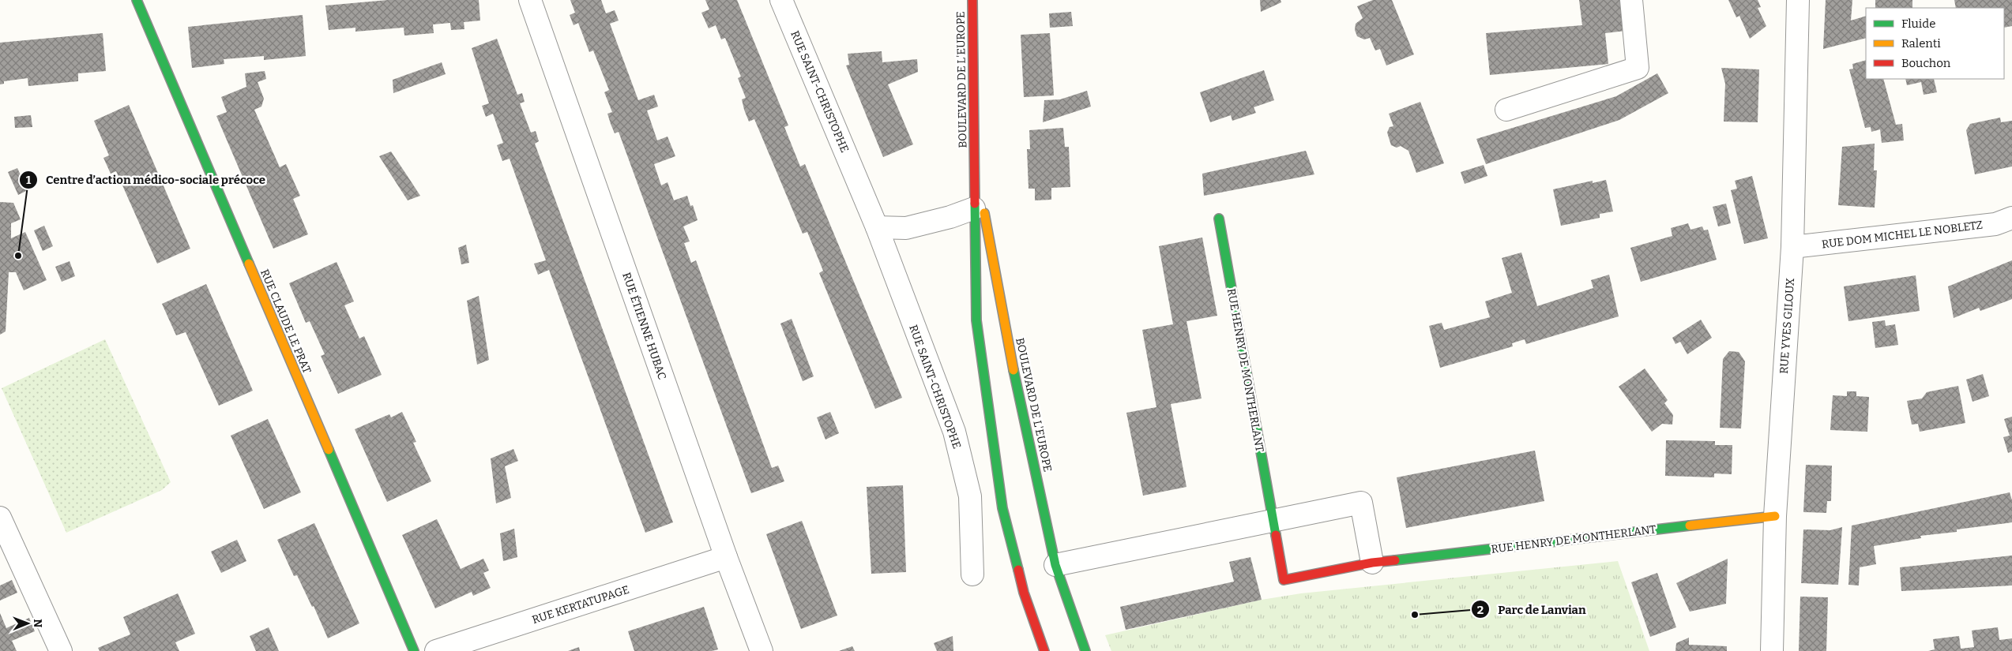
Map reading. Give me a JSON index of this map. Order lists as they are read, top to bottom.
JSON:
{
  "streets": {
    "street": [
      "BOULEVARD DE L'EUROPE",
      "RUE SAINT-CHRISTOPHE",
      "RUE DOM MICHEL LE NOBLETZ",
      "RUE CLAUDE LE PRAT",
      "RUE ÉTIENNE HUBAC",
      "RUE YVES GILOUX",
      "RUE HENRY DE MONTHERLANT",
      "RUE KERTATUPAGE"
    ]
  },
  "crossings": [
    ["RUE DOM MICHEL LE NOBLETZ", "RUE YVES GILOUX"],
    ["RUE ÉTIENNE HUBAC", "RUE KERTATUPAGE"],
    ["RUE YVES GILOUX", "RUE HENRY DE MONTHERLANT"]
  ],
  "places": ["Centre d’action médico-sociale précoce", "Parc de Lanvian"],
  "legend": ["Fluide", "Ralenti", "Bouchon"],
  "north": "right"
}
